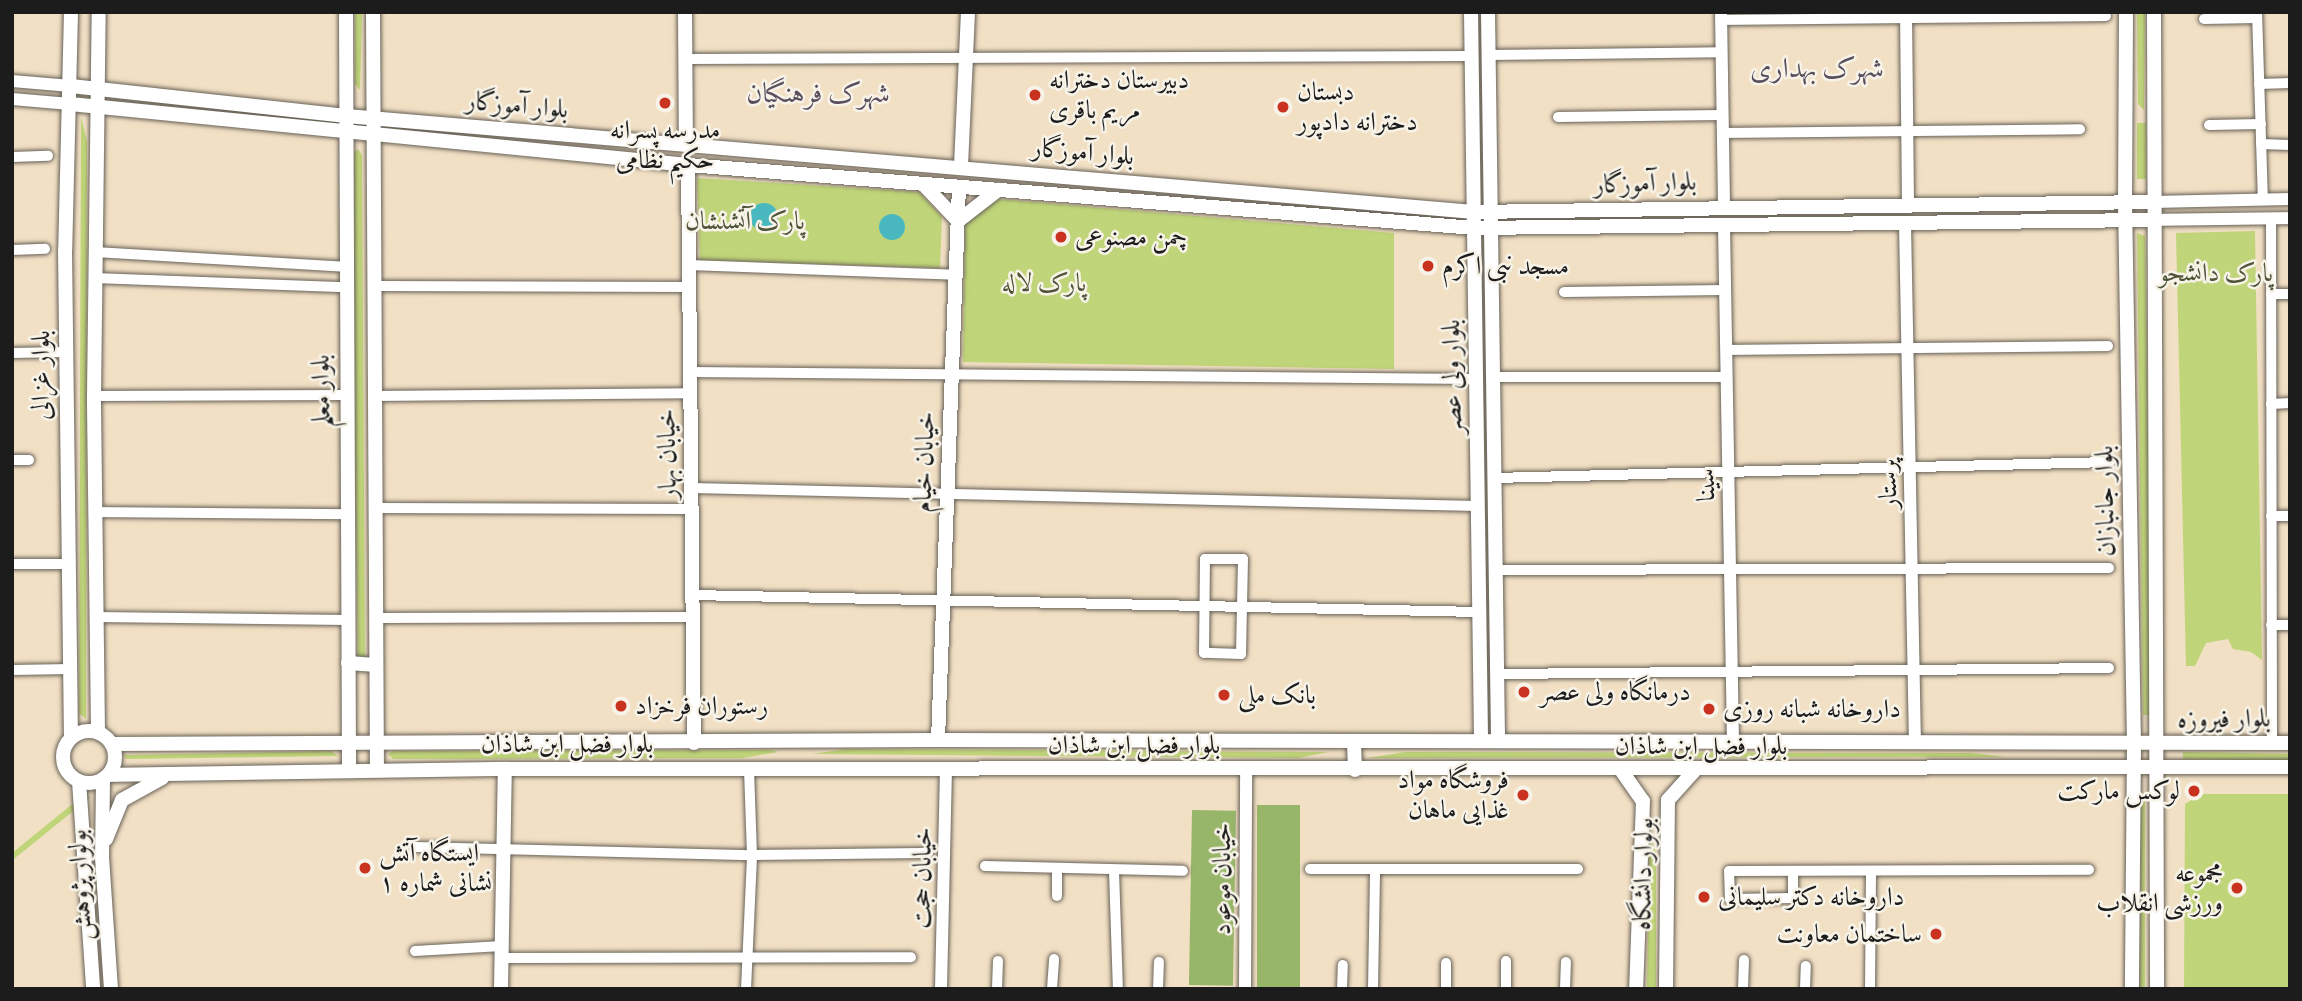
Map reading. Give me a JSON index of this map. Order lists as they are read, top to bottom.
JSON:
{
  "streets": {
    "main road": [
      "بلوار آموزگار",
      "بلوار غزالی",
      "بلوار ولی عصر",
      "بلوار معلم",
      "خیابان بهار",
      "خیابان خیام",
      "بلوار جانبازان",
      "بلوار فیروزه",
      "بلوار فضل ابن شاذان",
      "بولوار دانشگاه",
      "بولوار پژوهش"
    ],
    "street": [
      "پرستار",
      "سینا",
      "خیابان حجت",
      "خیابان موعود"
    ]
  },
  "crossings": [
    ["بلوار آموزگار", "بلوار غزالی"],
    ["بلوار آموزگار", "بلوار ولی عصر"],
    ["بلوار آموزگار", "بلوار معلم"],
    ["بلوار آموزگار", "خیابان بهار"],
    ["بلوار آموزگار", "خیابان خیام"],
    ["بلوار آموزگار", "پرستار"],
    ["بلوار آموزگار", "سینا"],
    ["بلوار آموزگار", "بلوار جانبازان"],
    ["بلوار غزالی", "بلوار فضل ابن شاذان"],
    ["بلوار غزالی", "بولوار پژوهش"],
    ["بلوار ولی عصر", "بلوار فضل ابن شاذان"],
    ["بلوار معلم", "بلوار فضل ابن شاذان"],
    ["خیابان بهار", "بلوار فضل ابن شاذان"],
    ["خیابان خیام", "بلوار فضل ابن شاذان"],
    ["پرستار", "بلوار فضل ابن شاذان"],
    ["سینا", "بلوار فضل ابن شاذان"],
    ["بلوار جانبازان", "بلوار فیروزه"],
    ["بلوار جانبازان", "بلوار فضل ابن شاذان"],
    ["بلوار فیروزه", "بلوار فضل ابن شاذان"],
    ["بلوار فضل ابن شاذان", "بولوار دانشگاه"],
    ["بلوار فضل ابن شاذان", "خیابان حجت"],
    ["بلوار فضل ابن شاذان", "خیابان موعود"],
    ["بلوار فضل ابن شاذان", "بولوار پژوهش"]
  ],
  "districts": ["شهرک بهداری", "شهرک فرهنگیان"],
  "parks": ["پارک آتشنشان", "پارک دانشجو", "پارک لاله"],
  "places": [
    "دبیرستان دخترانه مریم باقری",
    "مدرسه پسرانه حکیم نظامی",
    "دبستان دخترانه دادپور",
    "چمن مصنوعی",
    "مسجد نبی اکرم",
    "درمانگاه ولی عصر",
    "بانک ملی",
    "رستوران فرخزاد",
    "داروخانه شبانه روزی",
    "لوکس مارکت",
    "فروشگاه مواد غذایی ماهان",
    "ایستگاه آتش نشانی شماره ۱",
    "مجموعه ورزشی انقلاب",
    "داروخانه دکتر سلیمانی",
    "ساختمان معاونت"
  ]
}
